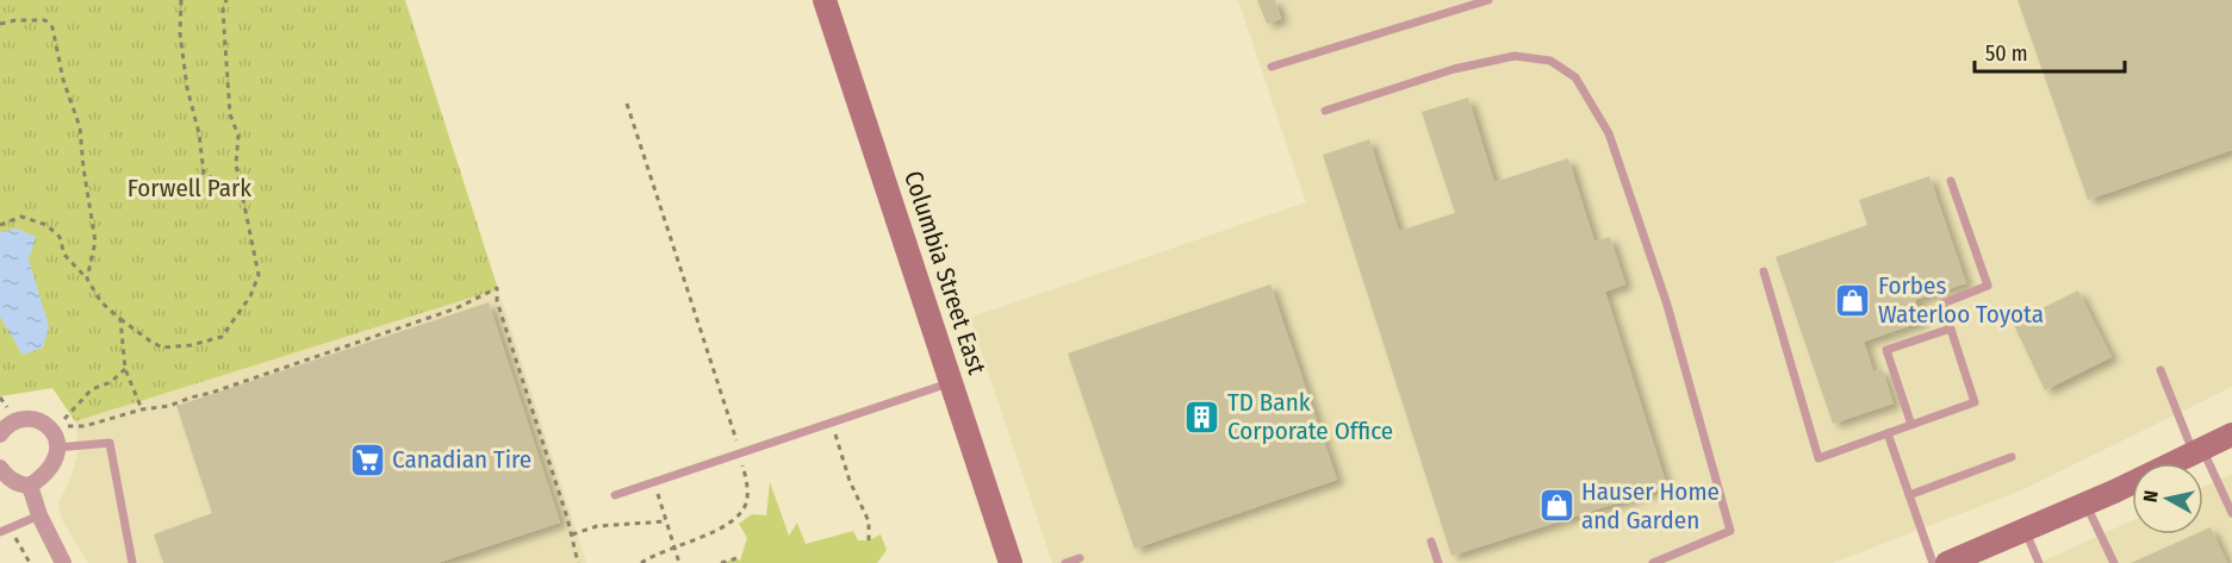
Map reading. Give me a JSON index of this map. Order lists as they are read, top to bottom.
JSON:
{
  "streets": {
    "main road": ["Columbia Street East"]
  },
  "parks": ["Forwell Park"],
  "places": {
    "shop": ["Forbes Waterloo Toyota", "Hauser Home and Garden"],
    "building": ["TD Bank Corporate Office"],
    "supermarket": ["Canadian Tire"]
  },
  "scale_bar": "50 m",
  "north": "left"
}
